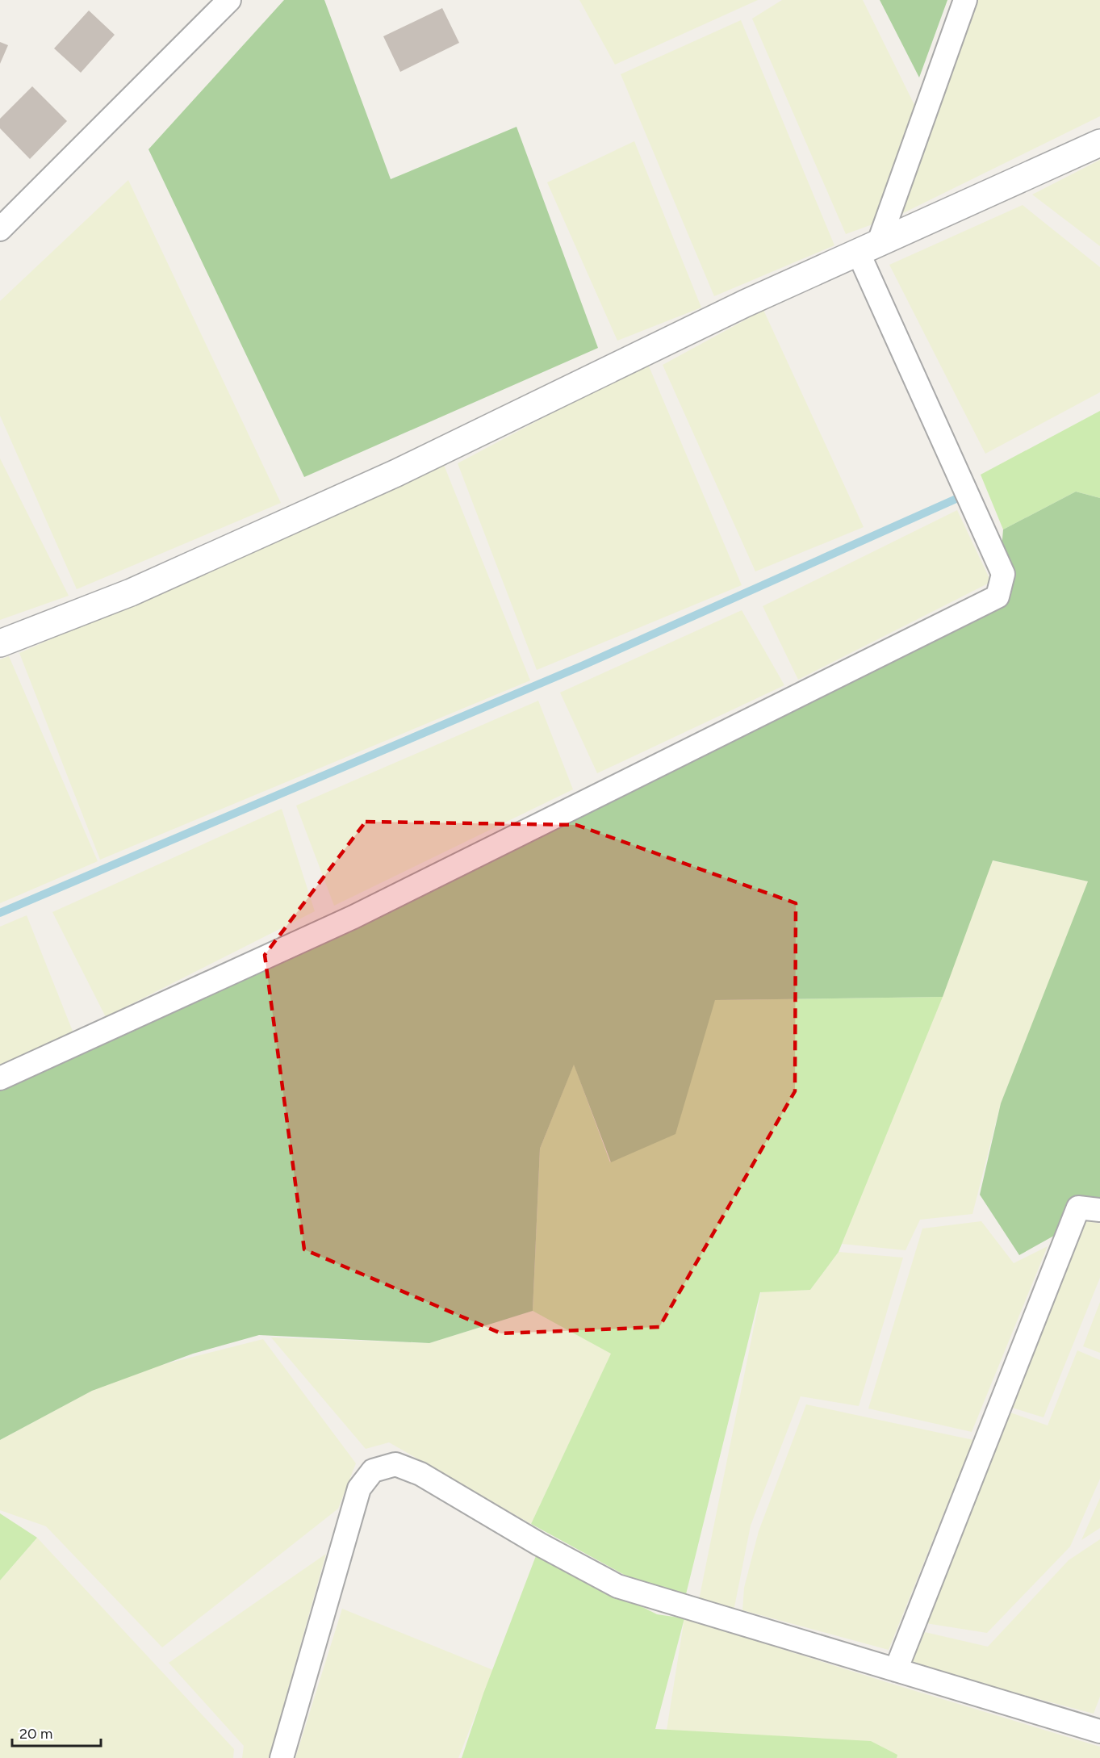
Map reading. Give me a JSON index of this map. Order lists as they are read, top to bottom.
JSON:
{
  "scale_bar": "20 m"
}
